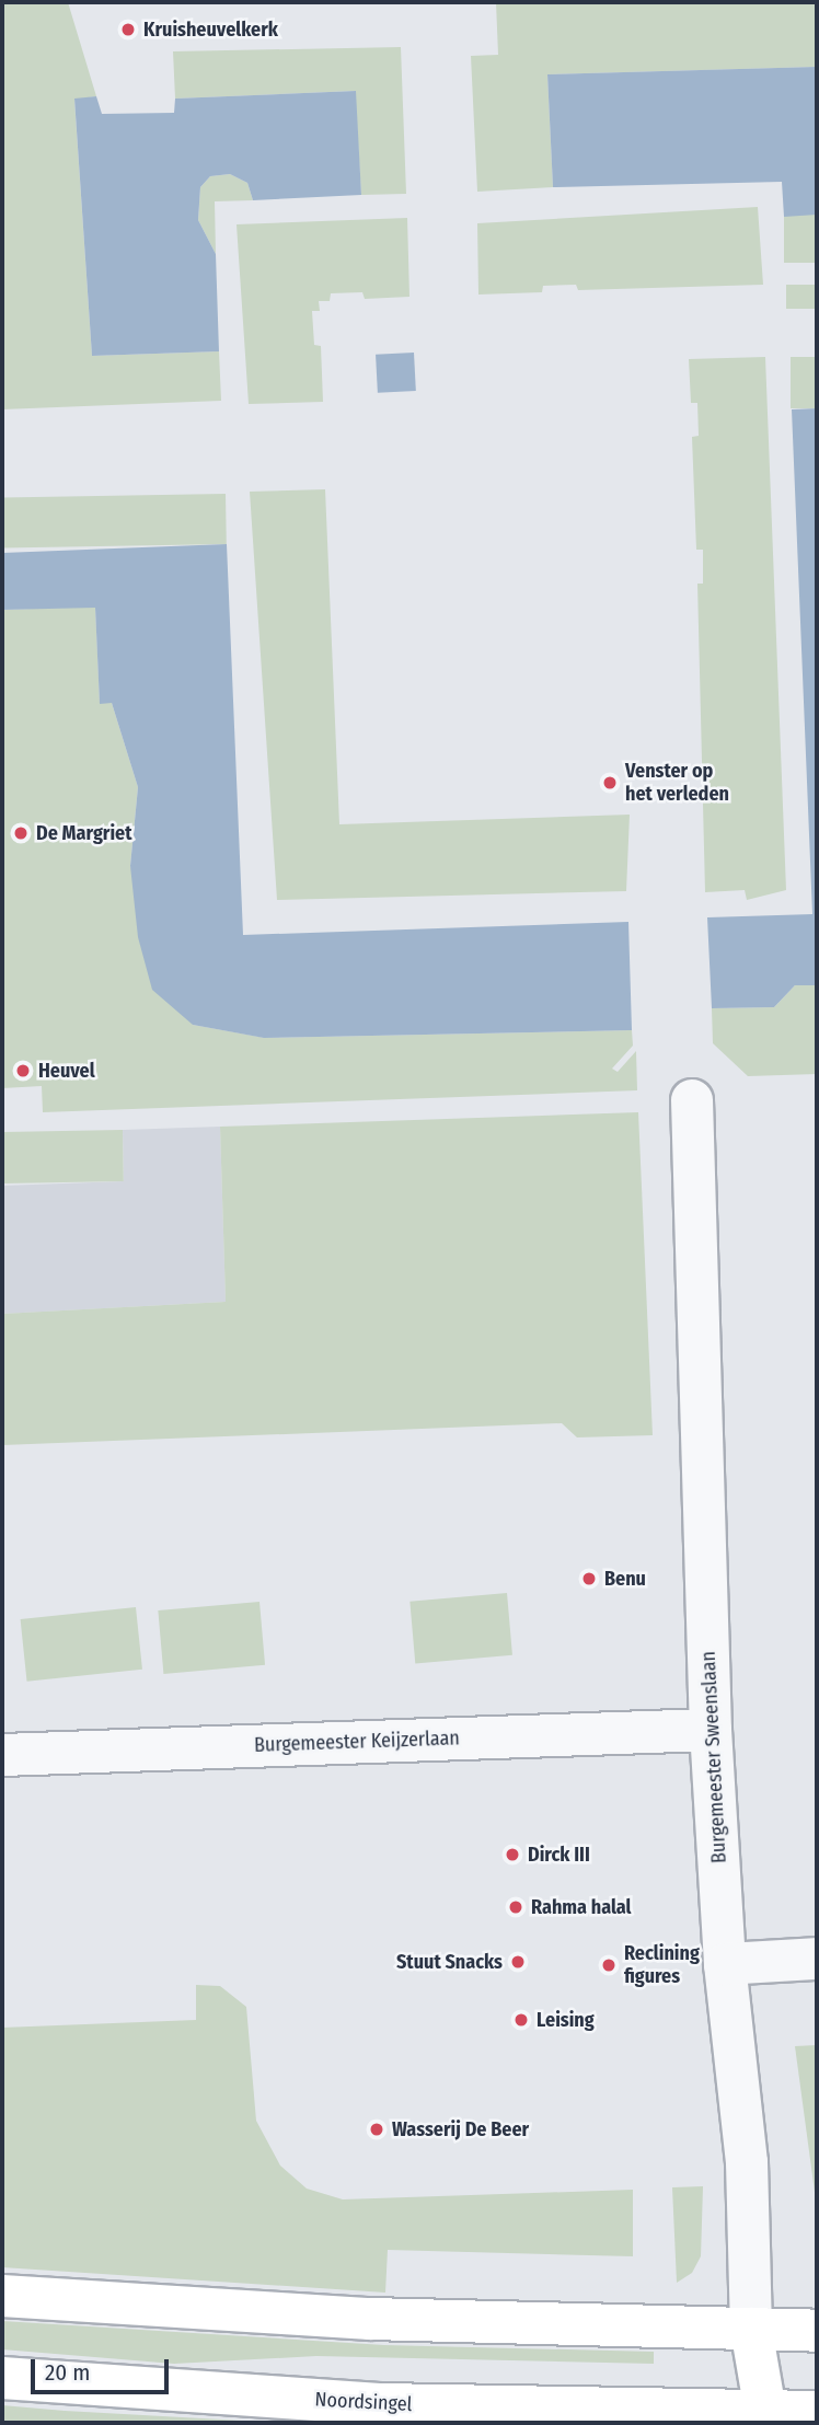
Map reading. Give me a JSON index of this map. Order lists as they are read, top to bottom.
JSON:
{
  "streets": {
    "main road": ["Burgemeester Sweenslaan", "Noordsingel"],
    "street": ["Burgemeester Keijzerlaan"]
  },
  "crossings": [
    ["Burgemeester Keijzerlaan", "Burgemeester Sweenslaan"],
    ["Burgemeester Sweenslaan", "Noordsingel"]
  ],
  "places": [
    "Kruisheuvelkerk",
    "Venster op het verleden",
    "De Margriet",
    "Heuvel",
    "Benu",
    "Dirck III",
    "Rahma halal",
    "Stuut Snacks",
    "Reclining figures",
    "Leising",
    "Wasserij De Beer"
  ],
  "scale_bar": "20 m"
}
